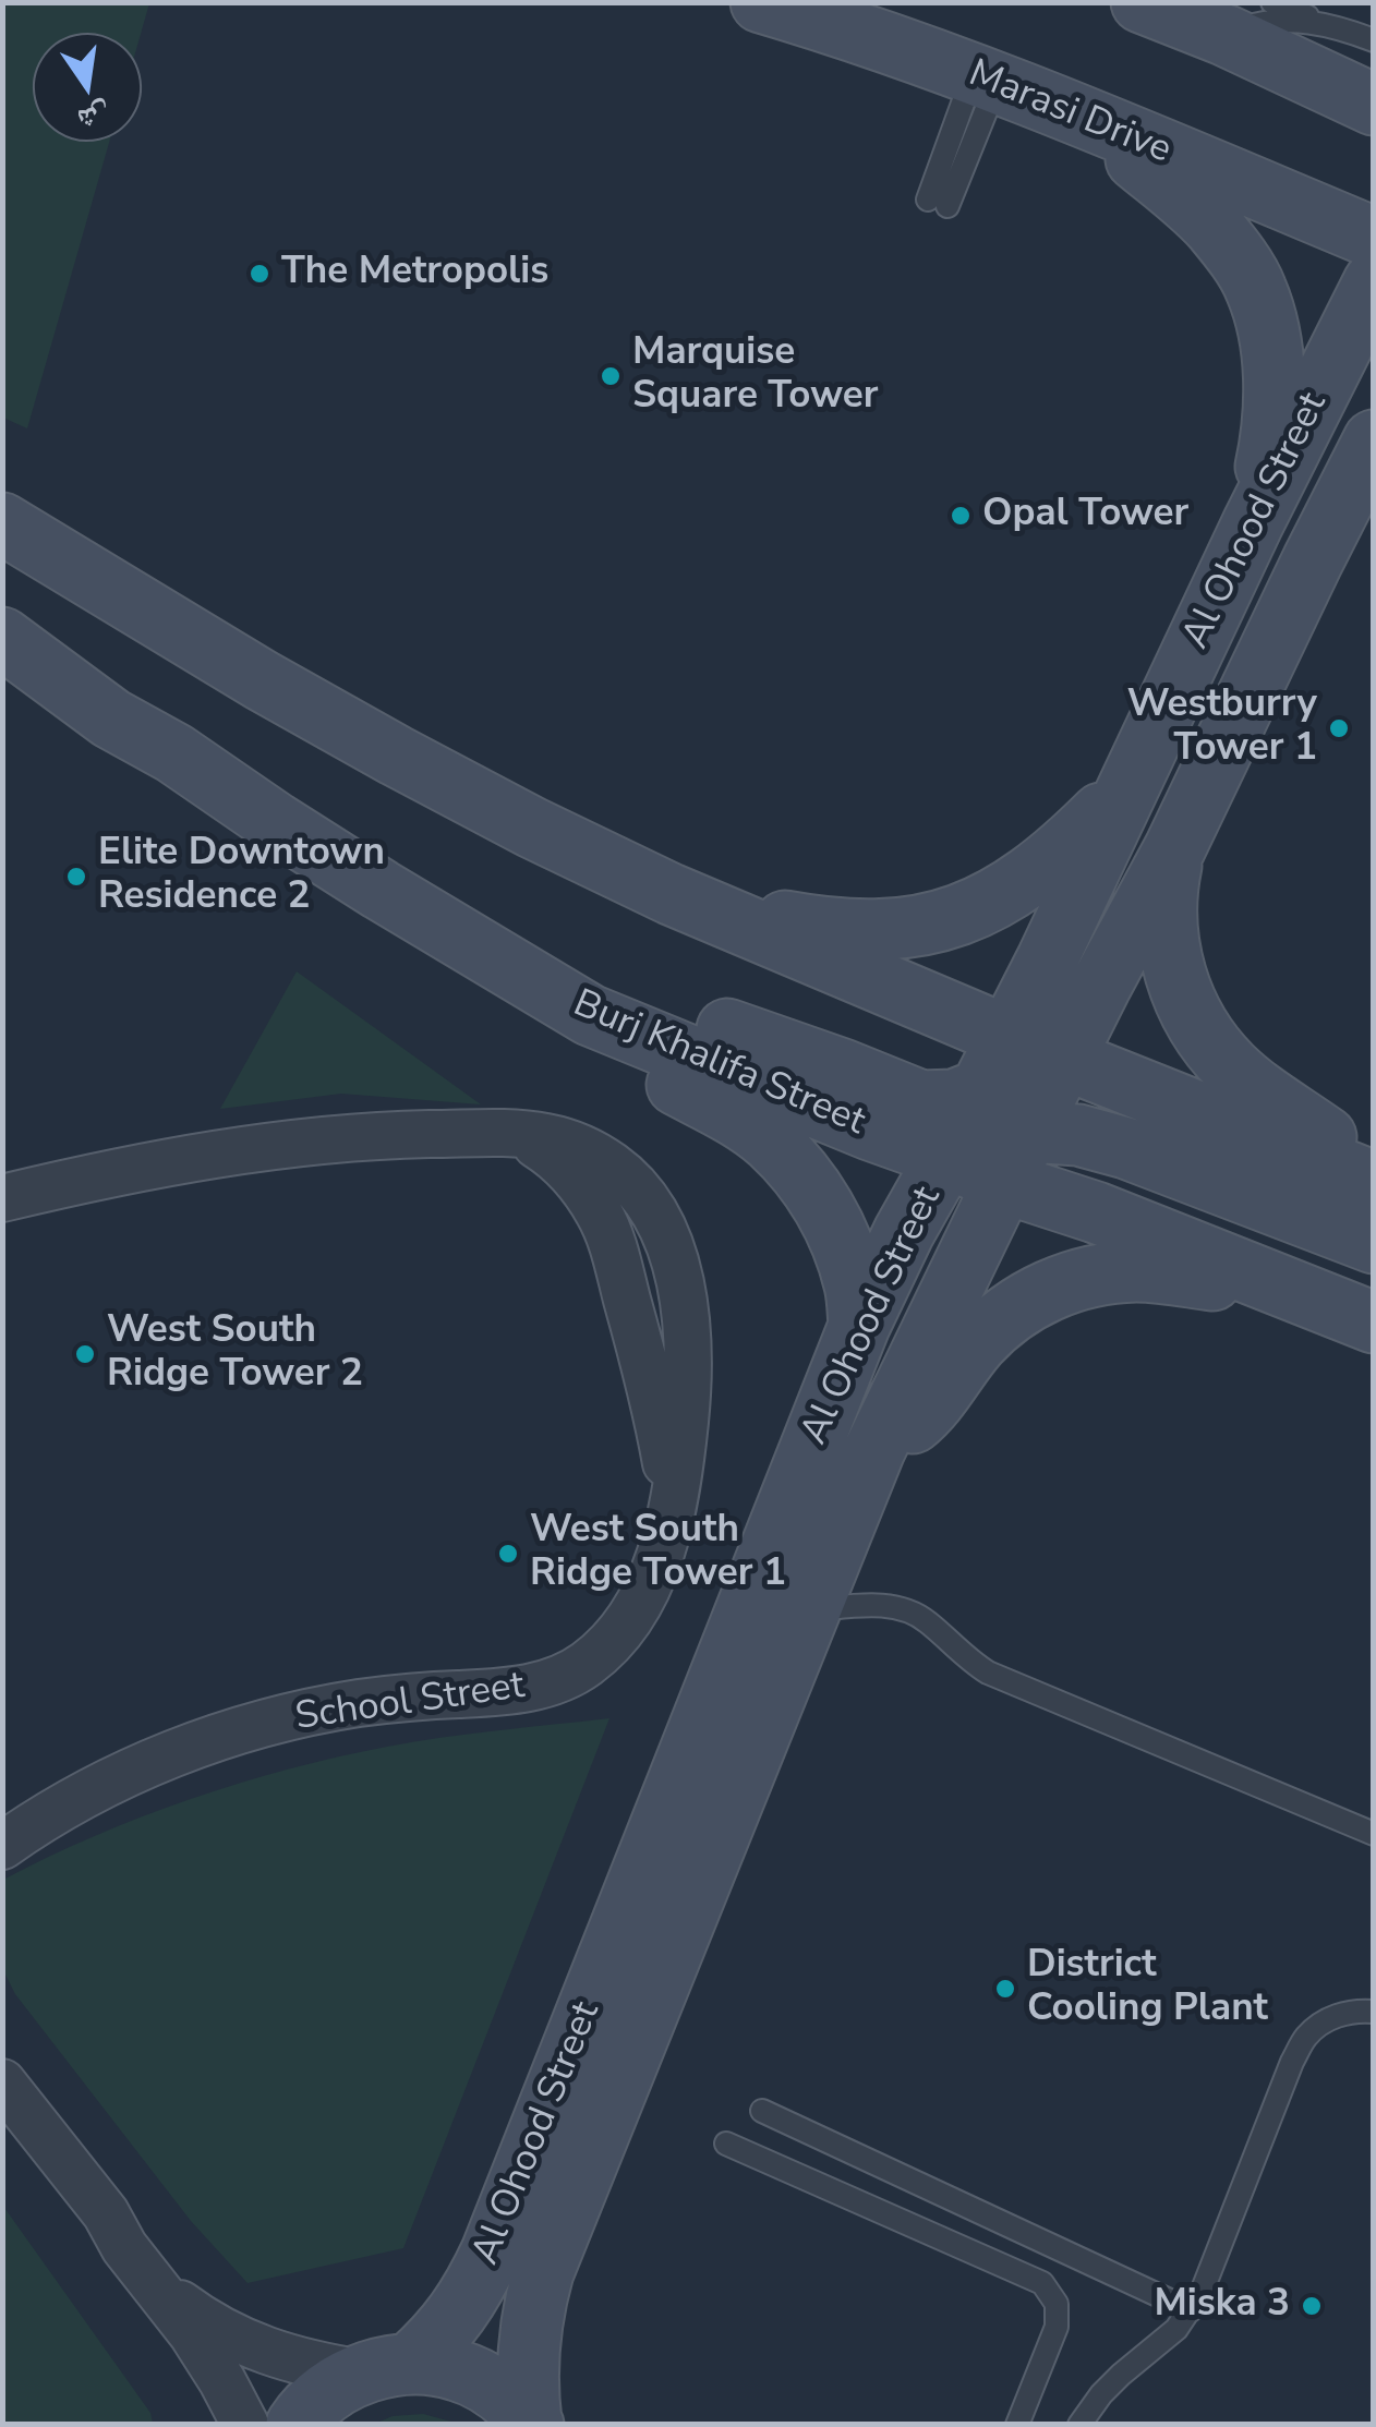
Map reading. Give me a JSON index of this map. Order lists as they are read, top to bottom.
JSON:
{
  "streets": {
    "street": [
      "Marasi Drive",
      "Al Ohood Street",
      "Burj Khalifa Street",
      "School Street"
    ]
  },
  "crossings": [
    ["Al Ohood Street", "Burj Khalifa Street"]
  ],
  "places": [
    "The Metropolis",
    "Marquise Square Tower",
    "Opal Tower",
    "Westburry Tower 1",
    "Elite Downtown Residence 2",
    "West South Ridge Tower 2",
    "West South Ridge Tower 1",
    "District Cooling Plant",
    "Miska 3"
  ],
  "north": "bottom"
}
